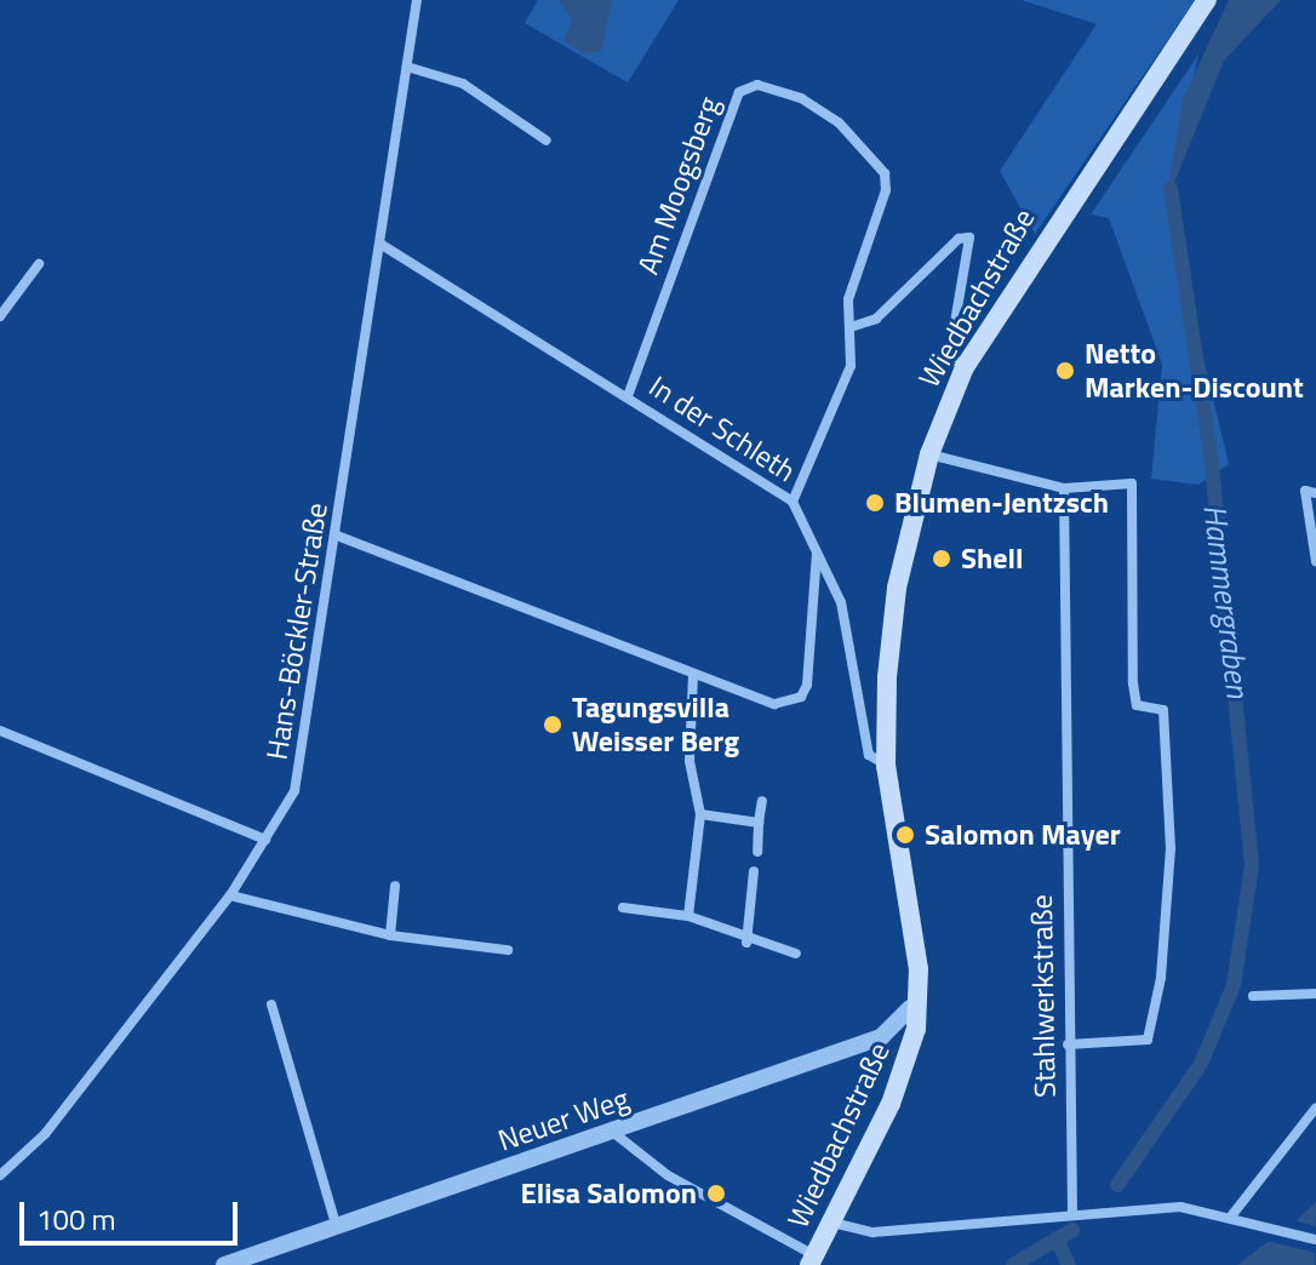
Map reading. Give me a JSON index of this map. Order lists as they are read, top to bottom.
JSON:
{
  "streets": {
    "main road": ["Wiedbachstraße"],
    "street": [
      "Am Moogsberg",
      "In der Schleth",
      "Hans-Böckler-Straße",
      "Stahlwerkstraße",
      "Neuer Weg"
    ]
  },
  "crossings": [
    ["Am Moogsberg", "In der Schleth"],
    ["Wiedbachstraße", "In der Schleth"],
    ["Wiedbachstraße", "Neuer Weg"],
    ["In der Schleth", "Hans-Böckler-Straße"]
  ],
  "water": ["Hammergraben"],
  "places": [
    "Netto Marken-Discount",
    "Blumen-Jentzsch",
    "Shell",
    "Tagungsvilla Weisser Berg",
    "Salomon Mayer",
    "Elisa Salomon"
  ],
  "scale_bar": "100 m"
}
